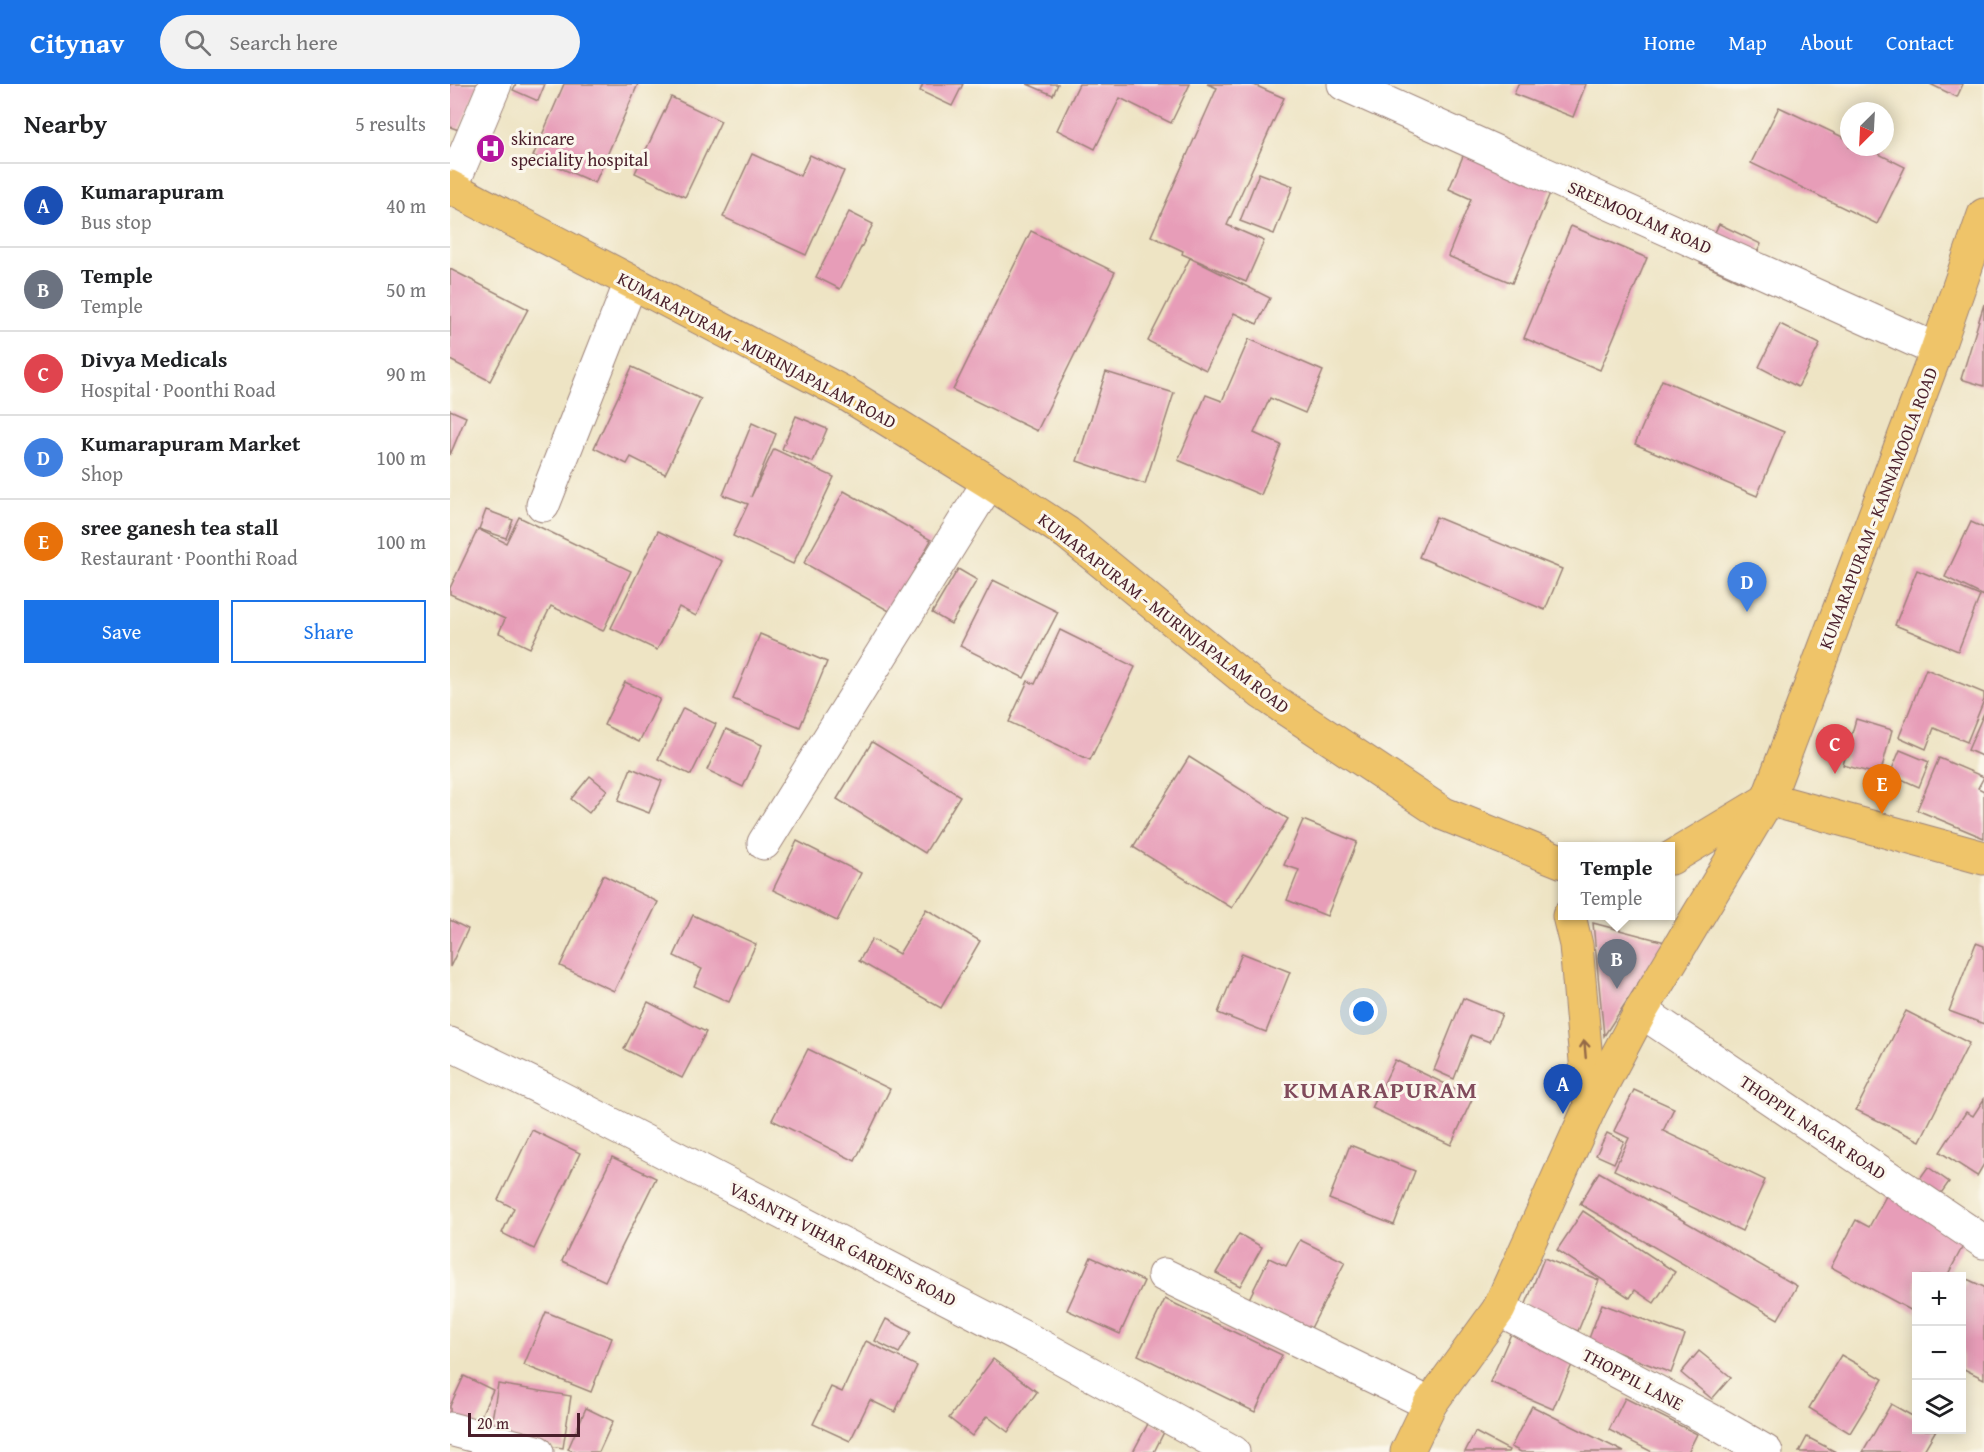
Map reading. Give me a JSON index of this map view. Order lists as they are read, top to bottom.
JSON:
{
  "streets": {
    "main road": ["KUMARAPURAM - MURINJAPALAM ROAD", "KUMARAPURAM - KANNAMOOLA ROAD"],
    "street": [
      "SREEMOOLAM ROAD",
      "THOPPIL NAGAR ROAD",
      "VASANTH VIHAR GARDENS ROAD",
      "THOPPIL LANE"
    ]
  },
  "crossings": [
    ["SREEMOOLAM ROAD", "KUMARAPURAM - KANNAMOOLA ROAD"],
    ["KUMARAPURAM - KANNAMOOLA ROAD", "THOPPIL NAGAR ROAD"],
    ["KUMARAPURAM - KANNAMOOLA ROAD", "THOPPIL LANE"]
  ],
  "districts": ["KUMARAPURAM"],
  "places": {
    "hospital": ["skincare speciality hospital"]
  },
  "scale_bar": "20 m",
  "north": "bottom left",
  "page": {
    "header": "Citynav",
    "search": "Search here",
    "nav": [
      "Home",
      "Map",
      "About",
      "Contact"
    ],
    "heading": ["Nearby", "5 results"],
    "list": [
      {
        "mark": "A",
        "name": "Kumarapuram",
        "note": "Bus stop",
        "value": "40 m"
      },
      {
        "mark": "B",
        "name": "Temple",
        "note": "Temple",
        "value": "50 m"
      },
      {
        "mark": "C",
        "name": "Divya Medicals",
        "note": "Hospital · Poonthi Road",
        "value": "90 m"
      },
      {
        "mark": "D",
        "name": "Kumarapuram Market",
        "note": "Shop",
        "value": "100 m"
      },
      {
        "mark": "E",
        "name": "sree ganesh tea stall",
        "note": "Restaurant · Poonthi Road",
        "value": "100 m"
      }
    ],
    "pins": [
      "D",
      "C",
      "E",
      "B",
      "A"
    ],
    "buttons": ["Save", "Share"],
    "popup": ["Temple", "Temple"],
    "map_buttons": ["+", "−"],
    "scale": "20 m"
  }
}
